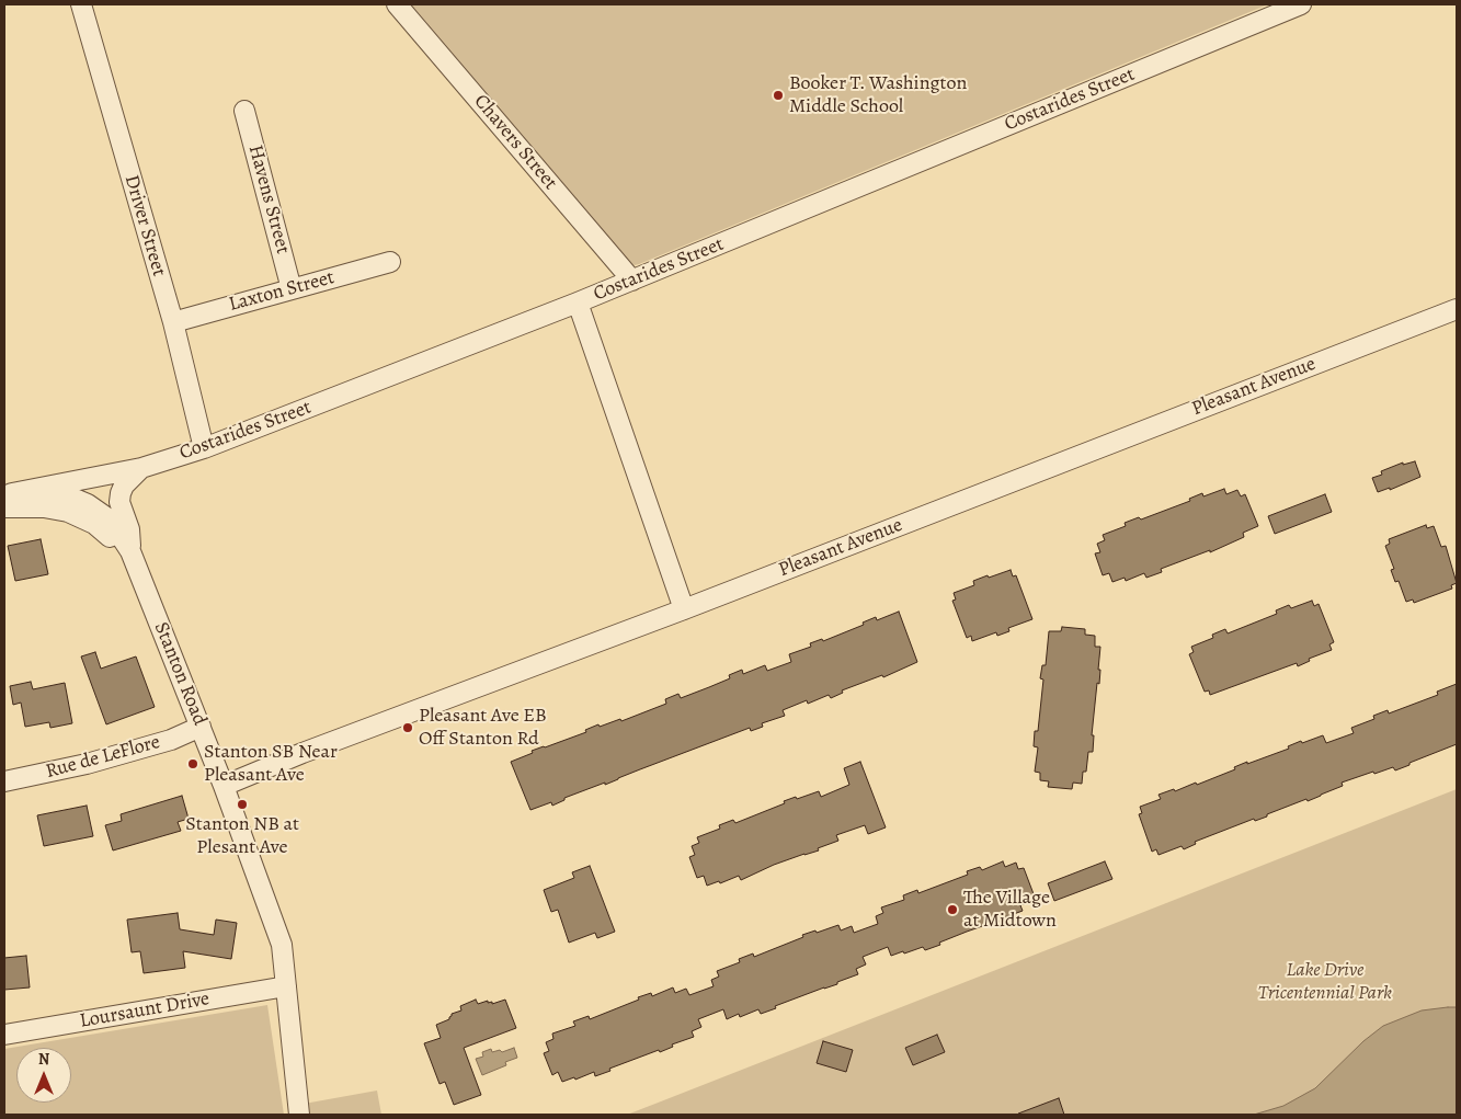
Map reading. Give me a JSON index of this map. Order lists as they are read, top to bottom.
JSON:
{
  "streets": {
    "street": [
      "Costarides Street",
      "Chavers Street",
      "Havens Street",
      "Driver Street",
      "Laxton Street",
      "Pleasant Avenue",
      "Stanton Road",
      "Rue de LeFlore",
      "Loursaunt Drive"
    ]
  },
  "crossings": [
    ["Costarides Street", "Chavers Street"],
    ["Costarides Street", "Driver Street"],
    ["Costarides Street", "Stanton Road"],
    ["Havens Street", "Laxton Street"],
    ["Driver Street", "Laxton Street"],
    ["Pleasant Avenue", "Stanton Road"],
    ["Stanton Road", "Rue de LeFlore"],
    ["Stanton Road", "Loursaunt Drive"]
  ],
  "parks": ["Lake Drive Tricentennial Park"],
  "places": [
    "Booker T. Washington Middle School",
    "Pleasant Ave EB Off Stanton Rd",
    "Stanton SB Near Pleasant Ave",
    "Stanton NB at Plesant Ave",
    "The Village at Midtown"
  ],
  "north": "top"
}
